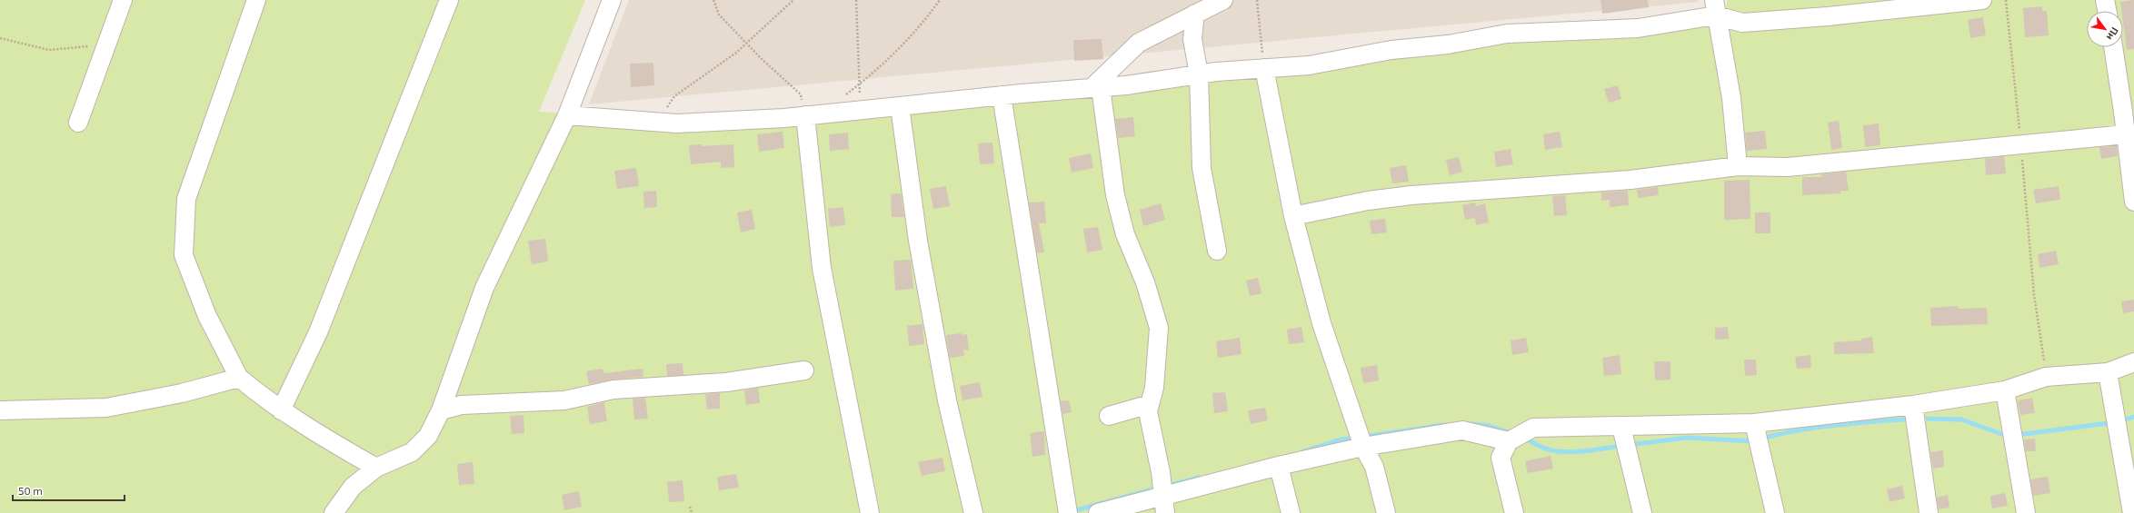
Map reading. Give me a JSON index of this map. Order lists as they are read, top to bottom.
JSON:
{
  "scale_bar": "50 m",
  "north": "bottom right"
}
